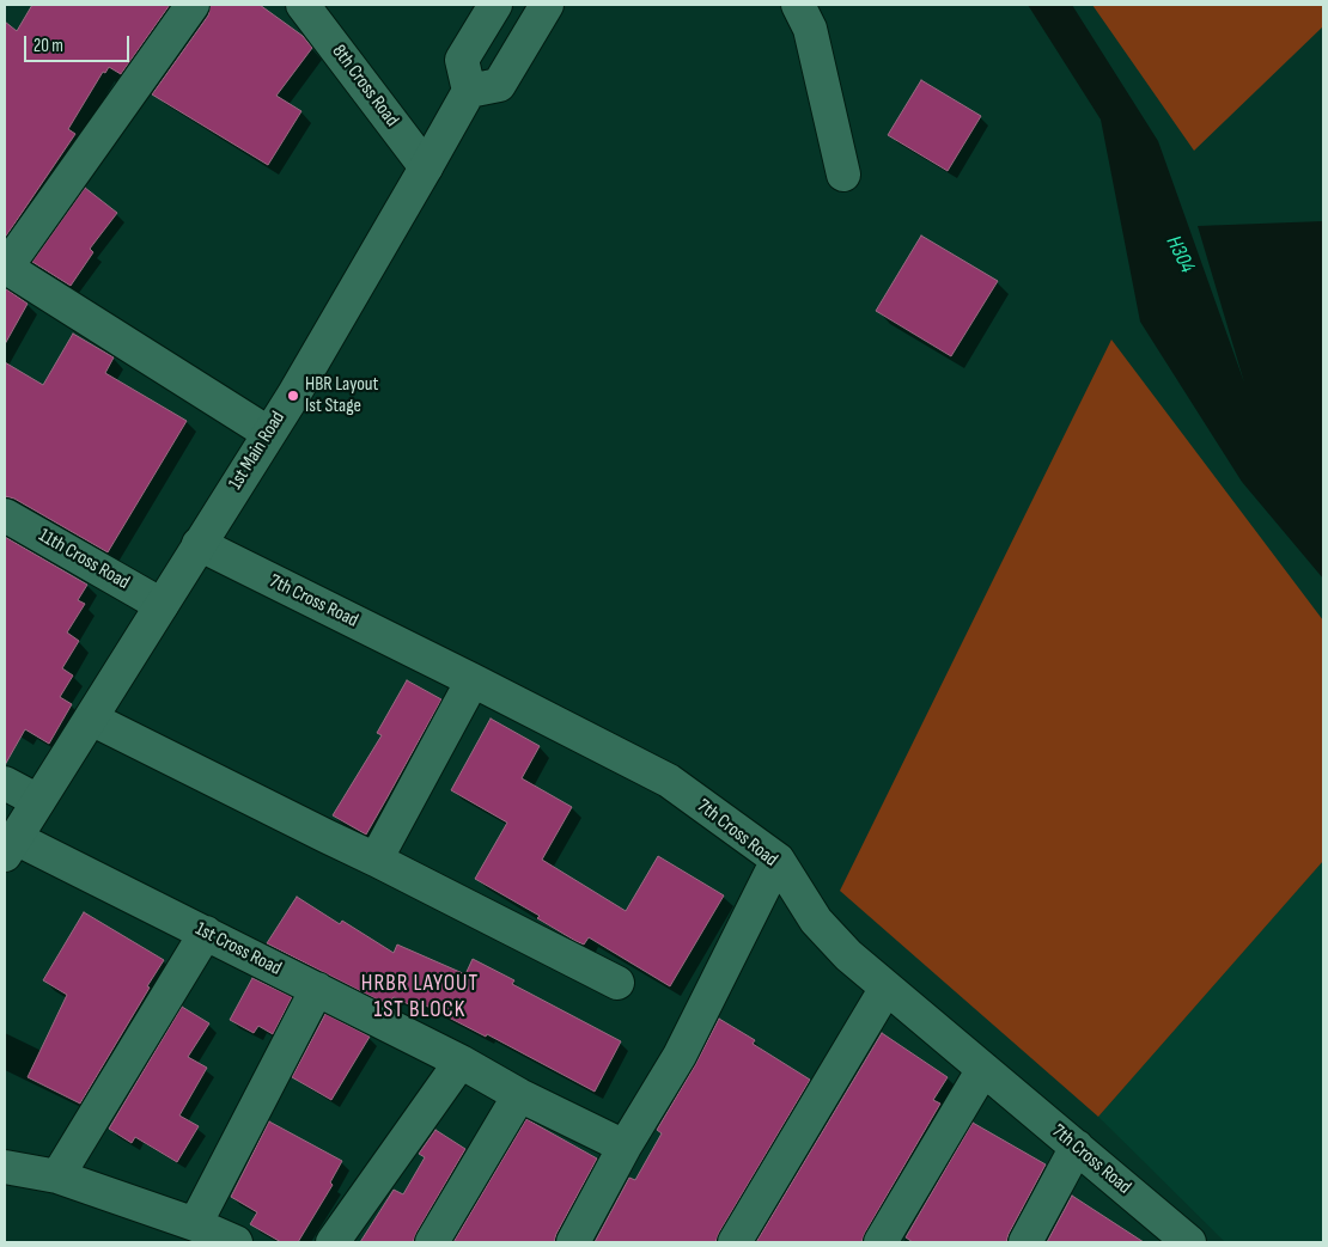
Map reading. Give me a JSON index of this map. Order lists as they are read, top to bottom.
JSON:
{
  "streets": {
    "street": [
      "8th Cross Road",
      "1st Main Road",
      "11th Cross Road",
      "7th Cross Road",
      "1st Cross Road"
    ]
  },
  "crossings": [
    ["8th Cross Road", "1st Main Road"],
    ["1st Main Road", "11th Cross Road"],
    ["1st Main Road", "7th Cross Road"],
    ["1st Main Road", "1st Cross Road"]
  ],
  "districts": ["HRBR LAYOUT 1ST BLOCK"],
  "water": ["H304"],
  "places": ["HBR Layout Ist Stage"],
  "scale_bar": "20 m"
}
